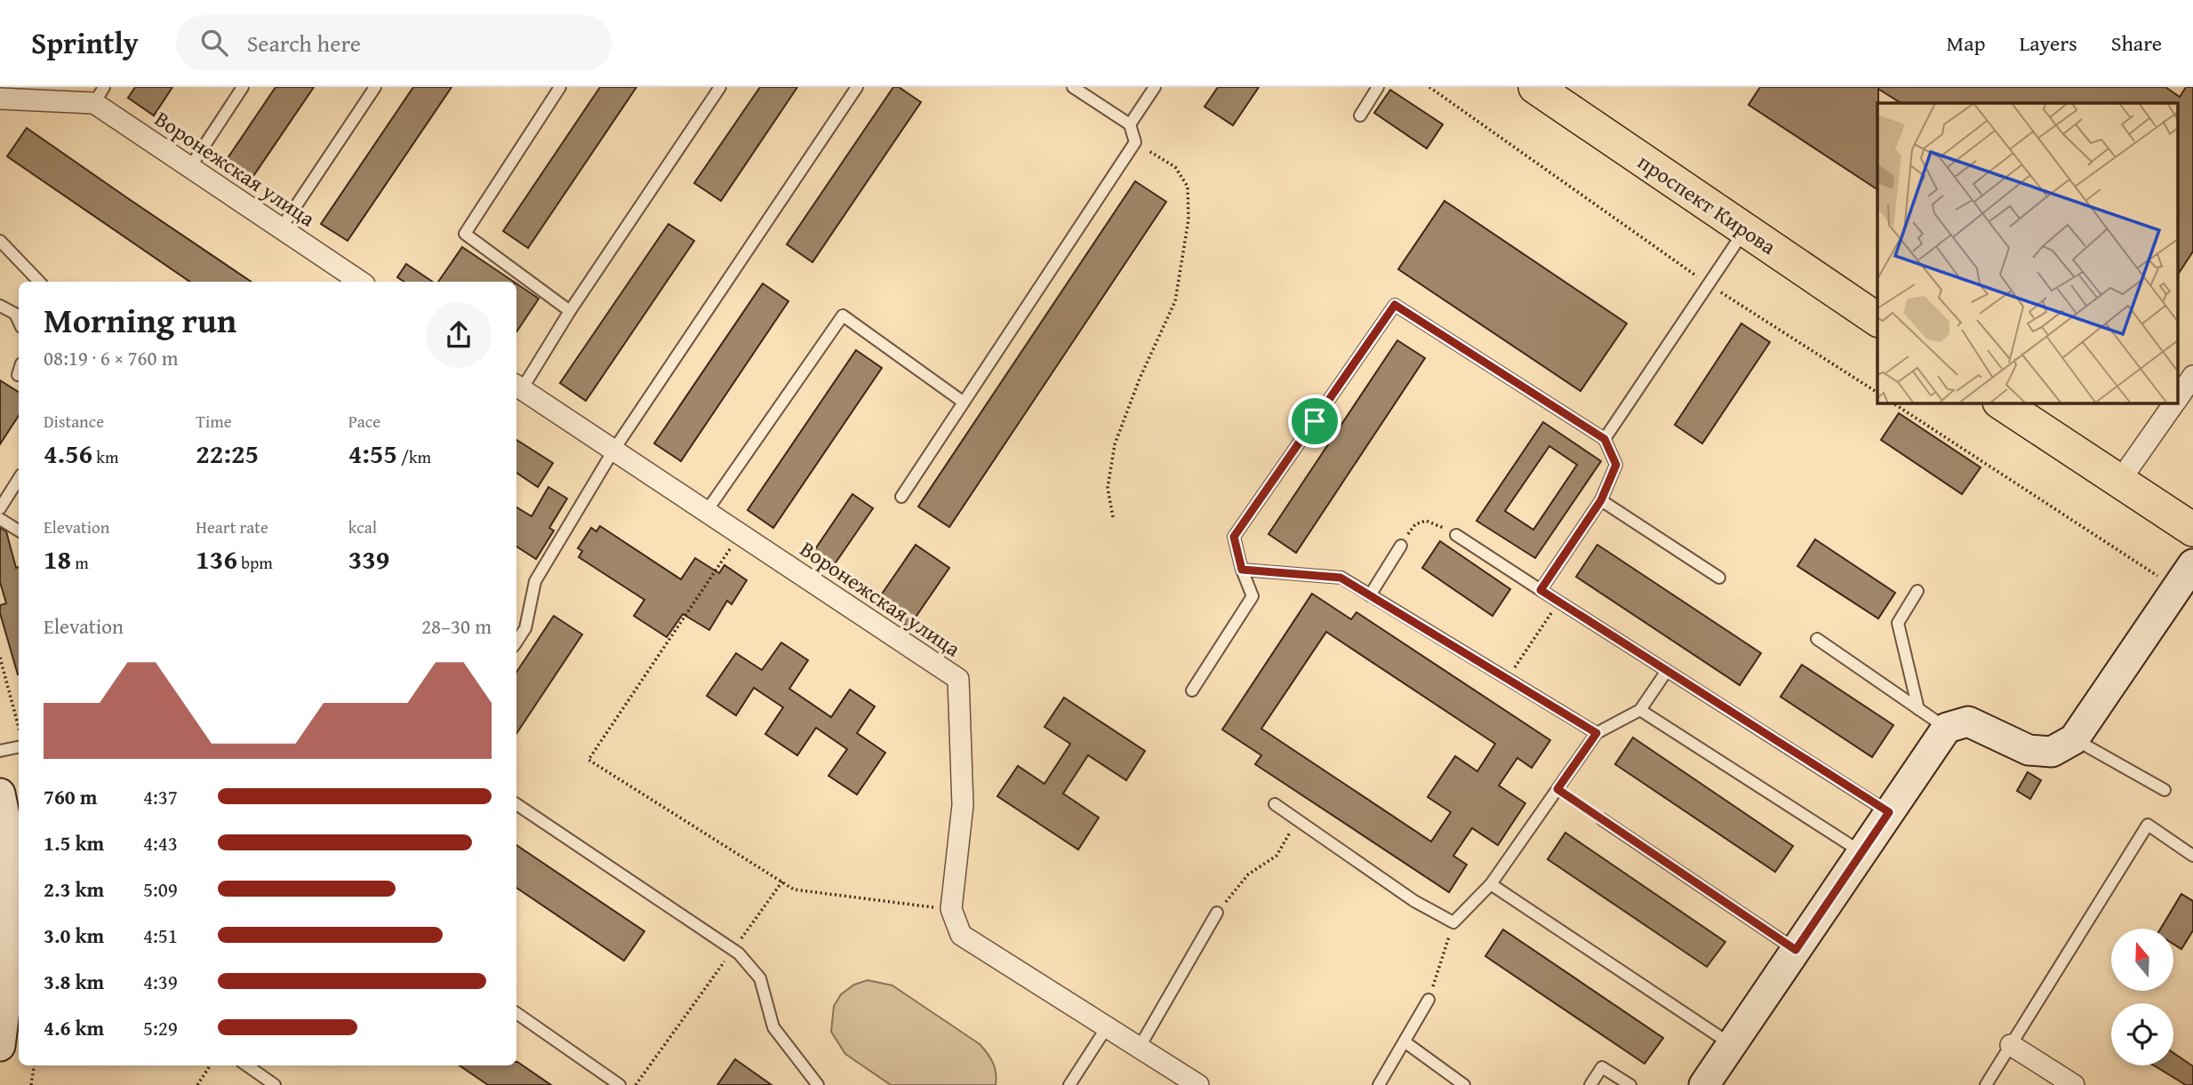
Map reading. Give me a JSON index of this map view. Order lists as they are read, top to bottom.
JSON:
{
  "streets": {
    "main road": ["проспект Кирова"],
    "street": ["Воронежская улица"]
  },
  "north": "top",
  "page": {
    "header": "Sprintly",
    "search": "Search here",
    "nav": ["Map", "Layers", "Share"],
    "heading": ["Morning run", "08:19 · 6 × 760 m"],
    "stats": [
      ["Distance", "4.56 km"],
      ["Time", "22:25"],
      ["Pace", "4:55 /km"],
      ["Elevation", "18 m"],
      ["Heart rate", "136 bpm"],
      ["kcal", "339"]
    ],
    "chart": ["Elevation", "28–30 m"],
    "list": [
      {
        "name": "760 m",
        "note": "4:37"
      },
      {
        "name": "1.5 km",
        "note": "4:43"
      },
      {
        "name": "2.3 km",
        "note": "5:09"
      },
      {
        "name": "3.0 km",
        "note": "4:51"
      },
      {
        "name": "3.8 km",
        "note": "4:39"
      },
      {
        "name": "4.6 km",
        "note": "5:29"
      }
    ]
  }
}
